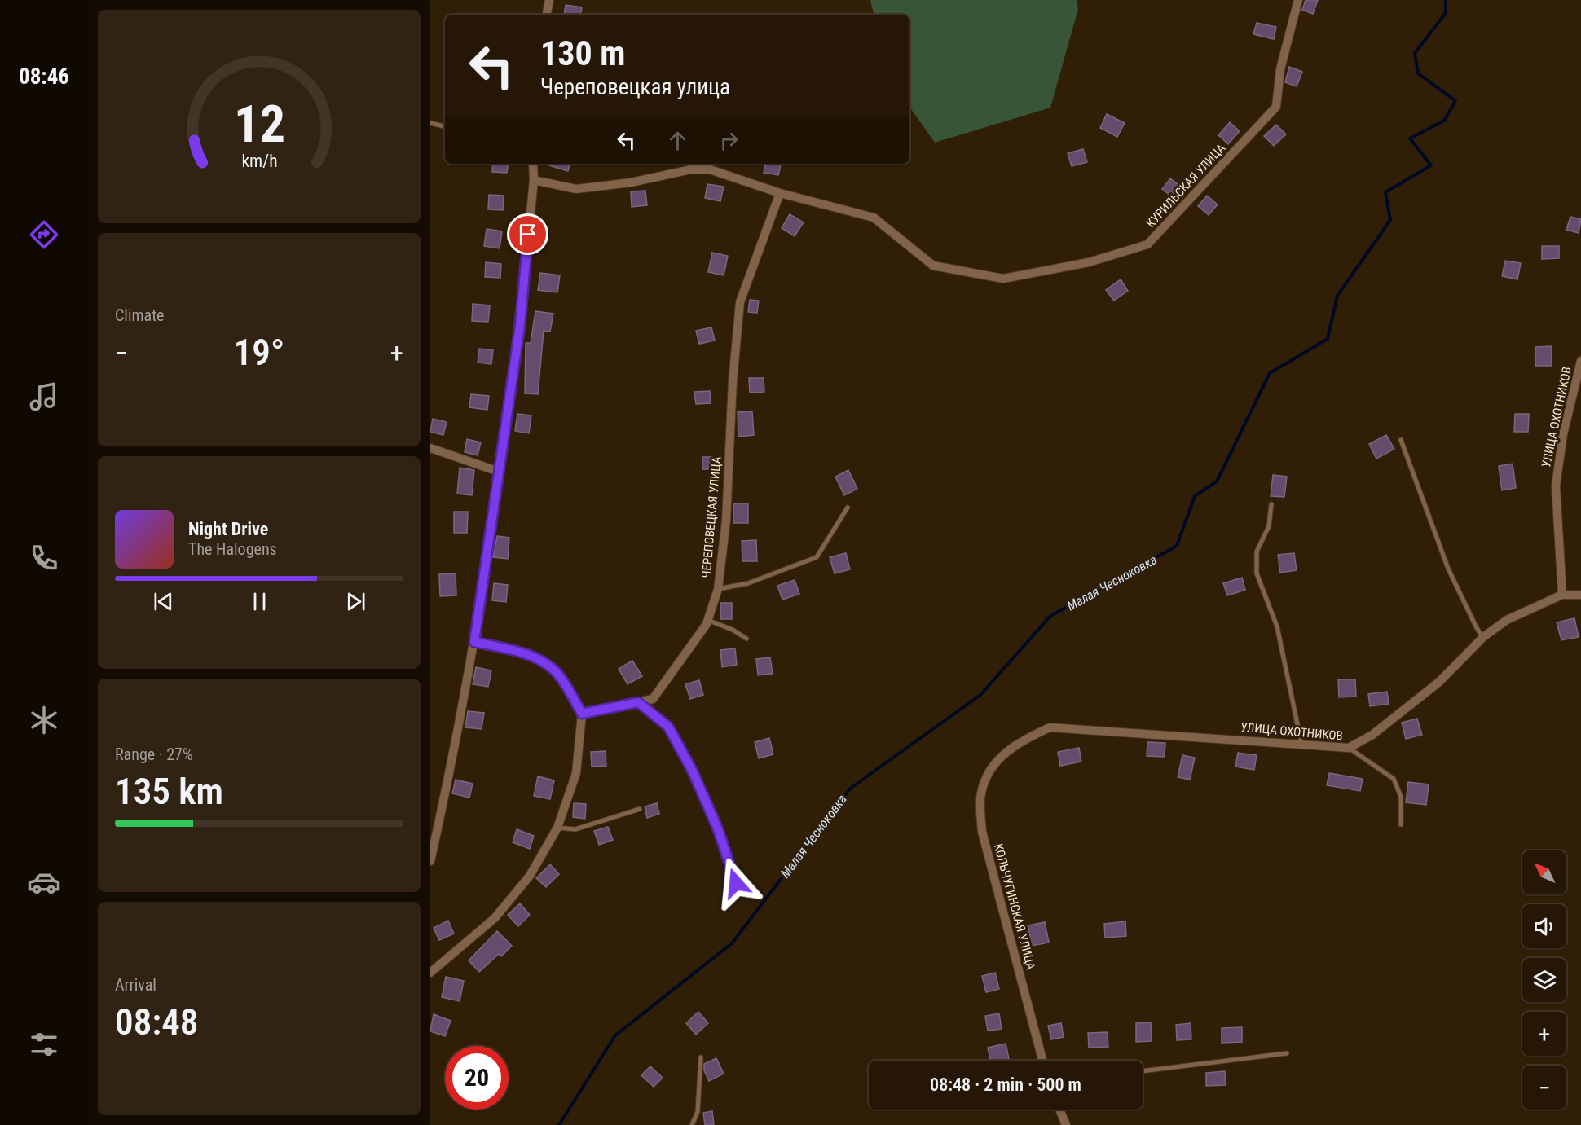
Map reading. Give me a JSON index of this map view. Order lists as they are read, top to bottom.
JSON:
{
  "streets": {
    "street": [
      "КУРИЛЬСКАЯ УЛИЦА",
      "УЛИЦА ОХОТНИКОВ",
      "ЧЕРЕПОВЕЦКАЯ УЛИЦА",
      "КОЛЬЧУГИНСКАЯ УЛИЦА"
    ]
  },
  "crossings": [
    ["КУРИЛЬСКАЯ УЛИЦА", "ЧЕРЕПОВЕЦКАЯ УЛИЦА"],
    ["УЛИЦА ОХОТНИКОВ", "КОЛЬЧУГИНСКАЯ УЛИЦА"]
  ],
  "water": ["Малая Чесноковка"],
  "north": "top left",
  "page": {
    "tabs": "08:46",
    "turn": ["130 m", "Череповецкая улица"],
    "tile": [
      "Climate",
      ["Range · 27%", "135 km"],
      ["Arrival", "08:48"]
    ],
    "heat": ["−", "19°", "+"],
    "song": ["Night Drive", "The Halogens"],
    "map_buttons": ["+", "−"],
    "limit": "20",
    "trip": "08:48 · 2 min · 500 m",
    "gauge": ["12", "km/h"]
  }
}
